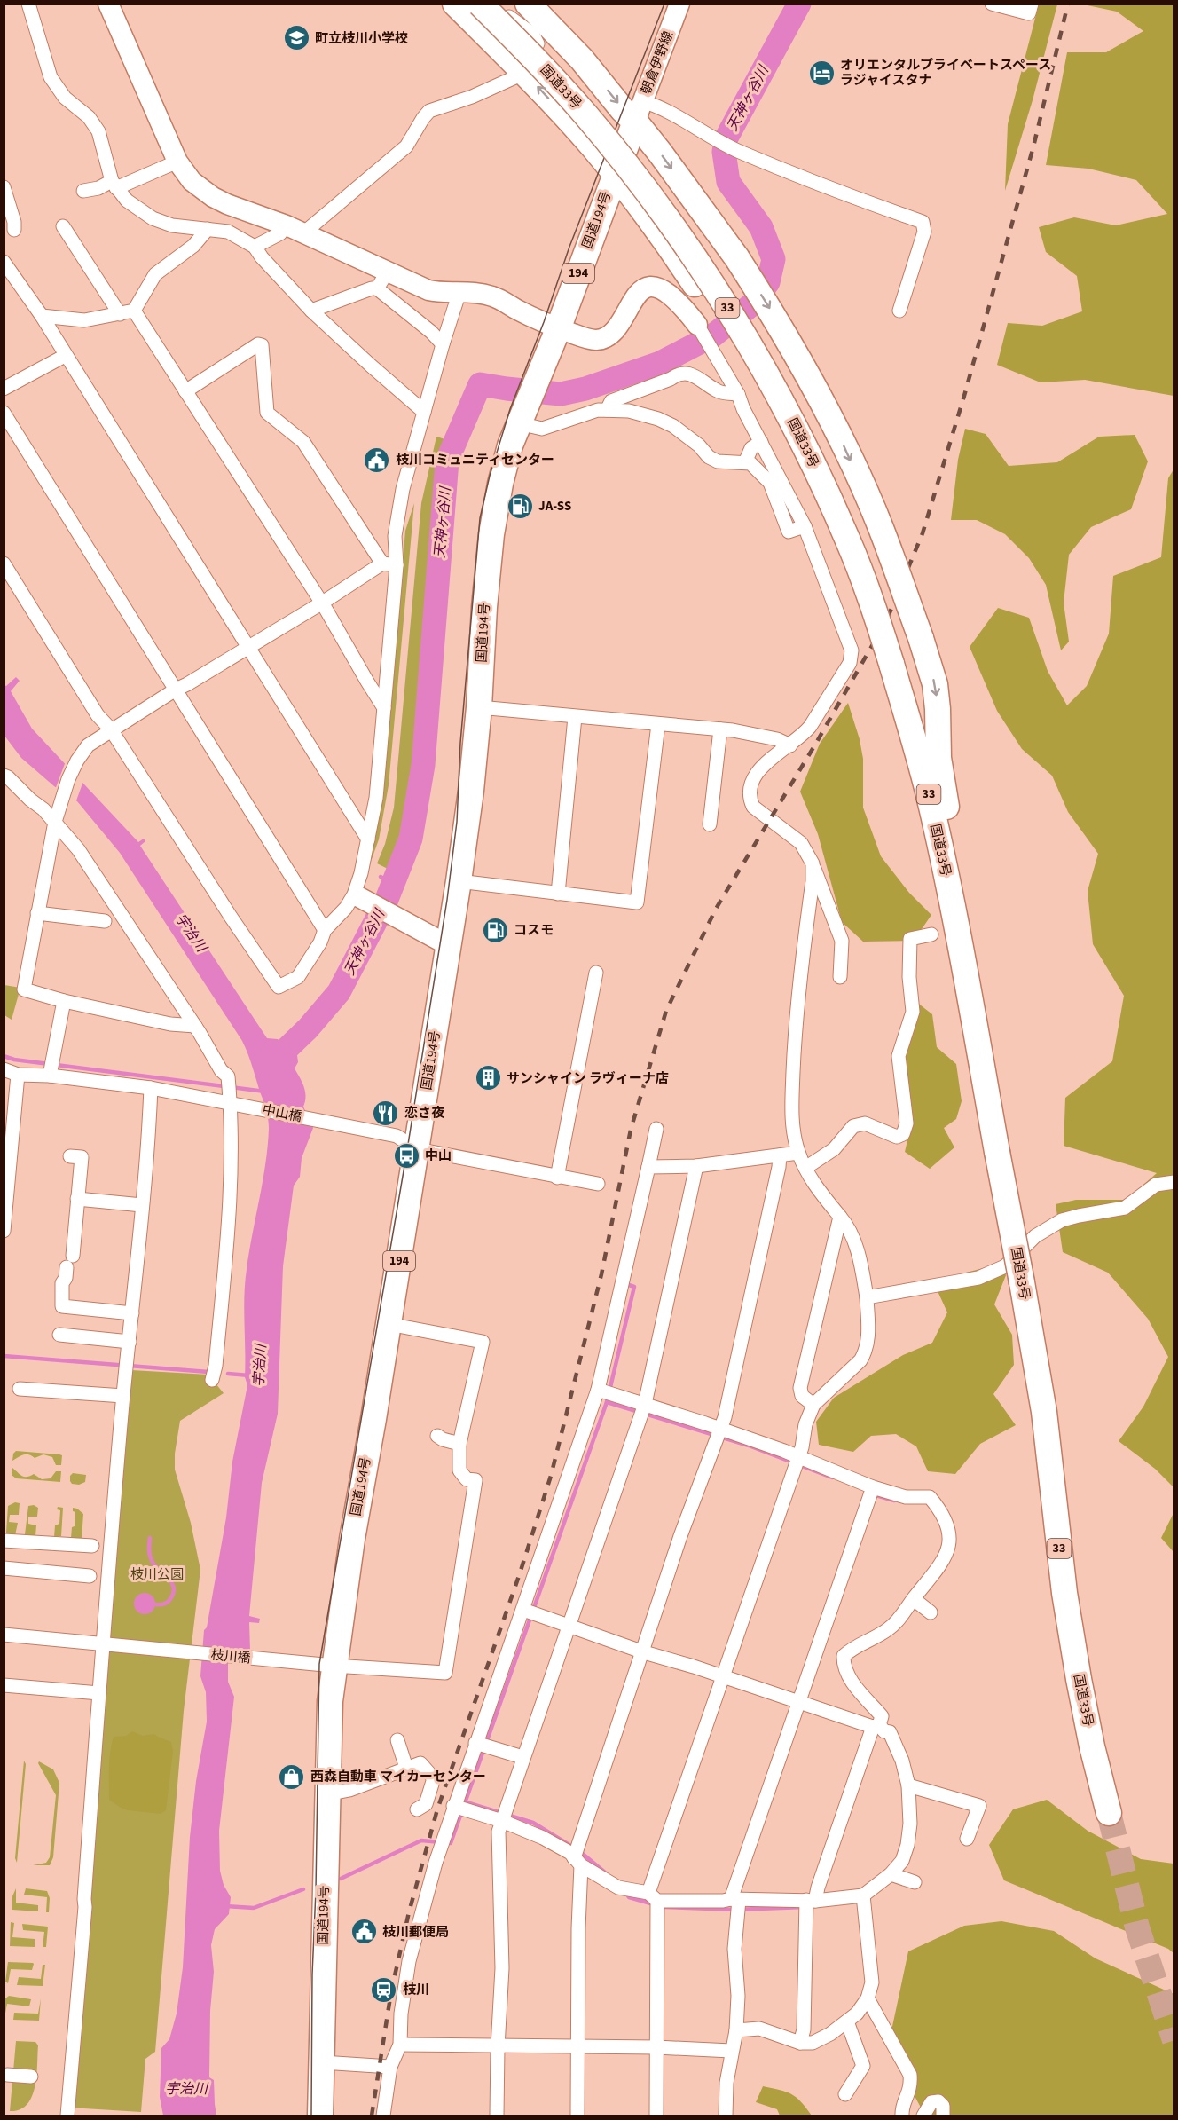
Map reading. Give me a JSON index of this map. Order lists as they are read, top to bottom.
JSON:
{
  "streets": {
    "highway": [
      "国道33号",
      "国道194号",
      "194",
      "33"
    ],
    "street": ["朝倉伊野線", "中山橋", "枝川橋"]
  },
  "crossings": [
    ["朝倉伊野線", "国道194号"],
    ["国道194号", "中山橋"],
    ["国道194号", "枝川橋"]
  ],
  "water": ["天神ヶ谷川", "宇治川"],
  "parks": ["枝川公園"],
  "places": {
    "school or university": ["町立枝川小学校"],
    "hotel": ["オリエンタルプライベートスペース ラジャイスタナ"],
    "public building": ["枝川コミュニティセンター", "枝川郵便局"],
    "fuel station": ["JA-SS", "コスモ"],
    "building": ["サンシャイン ラヴィーナ店"],
    "restaurant": ["恋さ夜"],
    "bus stop": ["中山"],
    "shop": ["西森自動車 マイカーセンター"],
    "station": ["枝川"]
  }
}
